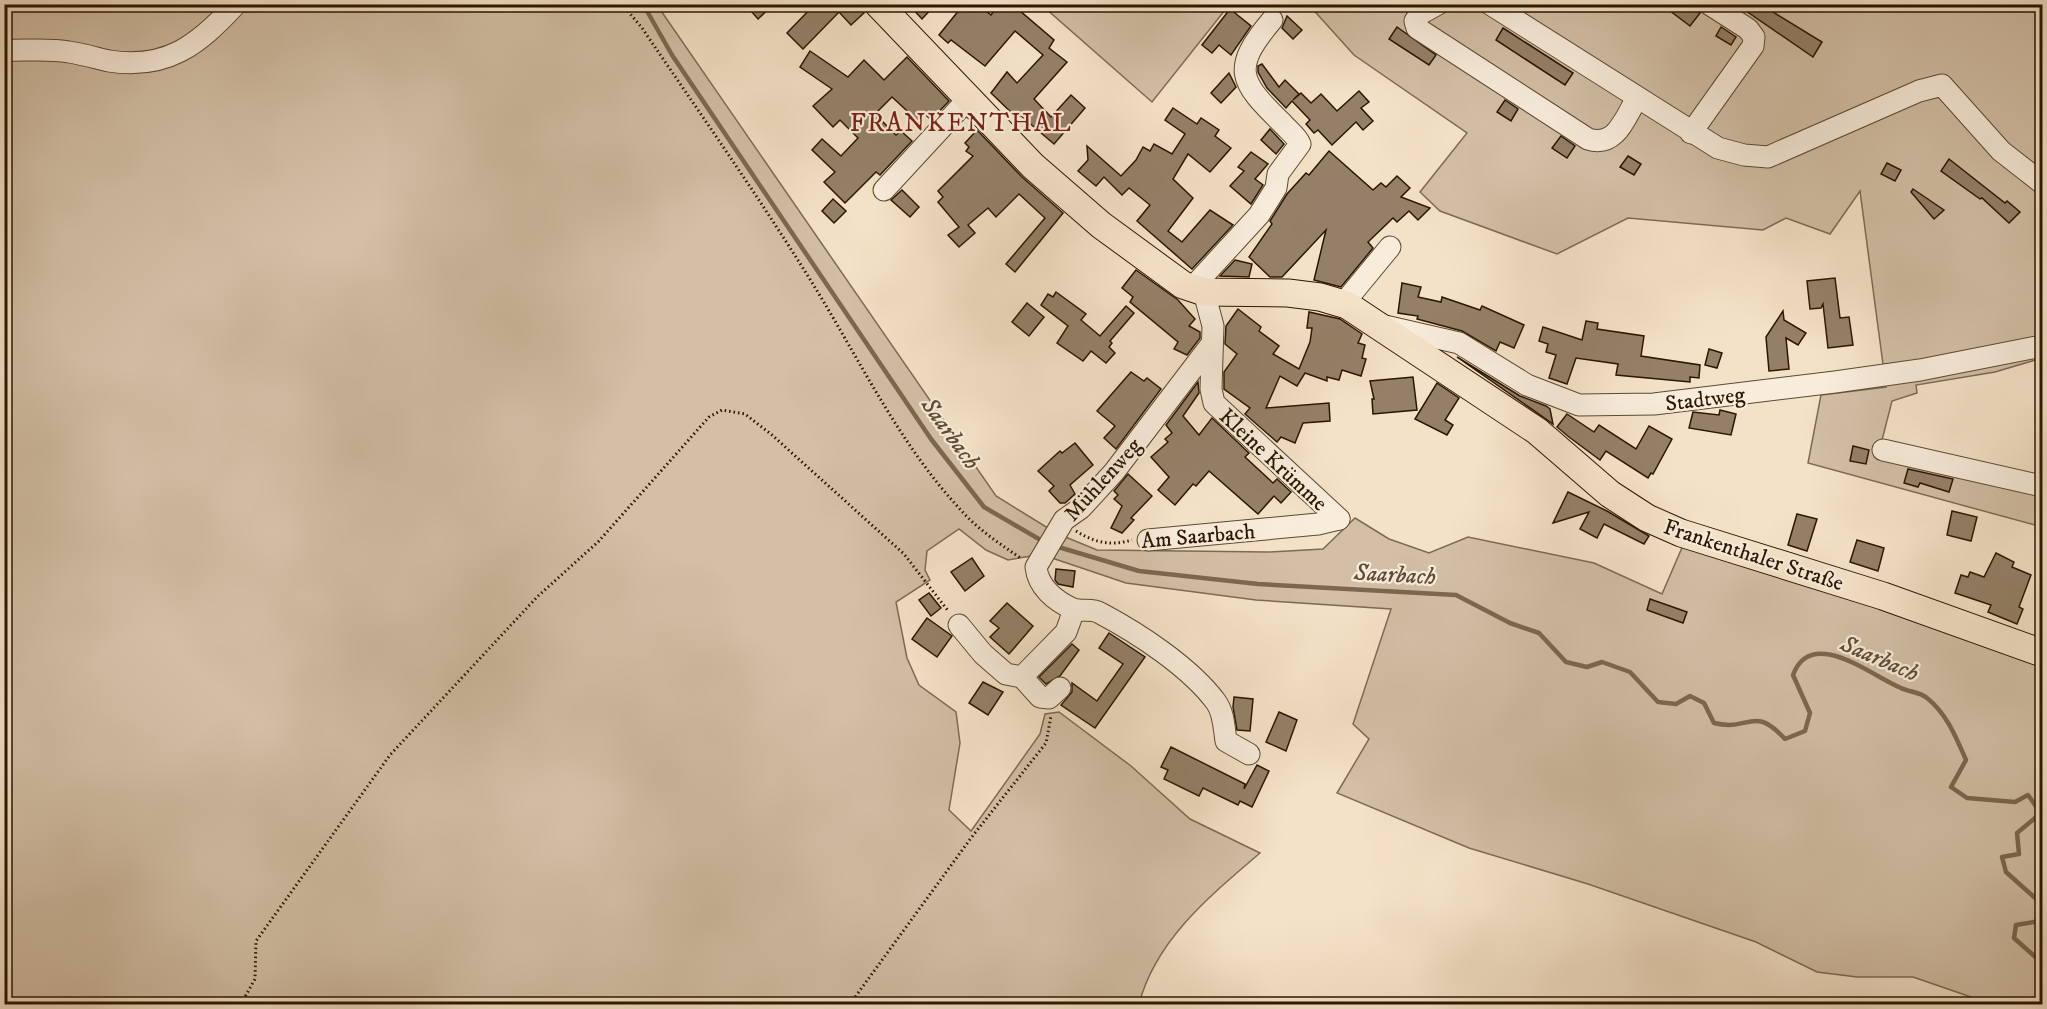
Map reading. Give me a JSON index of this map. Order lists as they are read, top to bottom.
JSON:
{
  "streets": {
    "main road": ["Frankenthaler Straße"],
    "street": [
      "Stadtweg",
      "Kleine Krümme",
      "Mühlenweg",
      "Am Saarbach"
    ]
  },
  "crossings": [
    ["Stadtweg", "Frankenthaler Straße"],
    ["Kleine Krümme", "Mühlenweg"],
    ["Kleine Krümme", "Am Saarbach"],
    ["Kleine Krümme", "Frankenthaler Straße"],
    ["Mühlenweg", "Am Saarbach"]
  ],
  "districts": ["FRANKENTHAL"],
  "water": ["Saarbach"]
}
